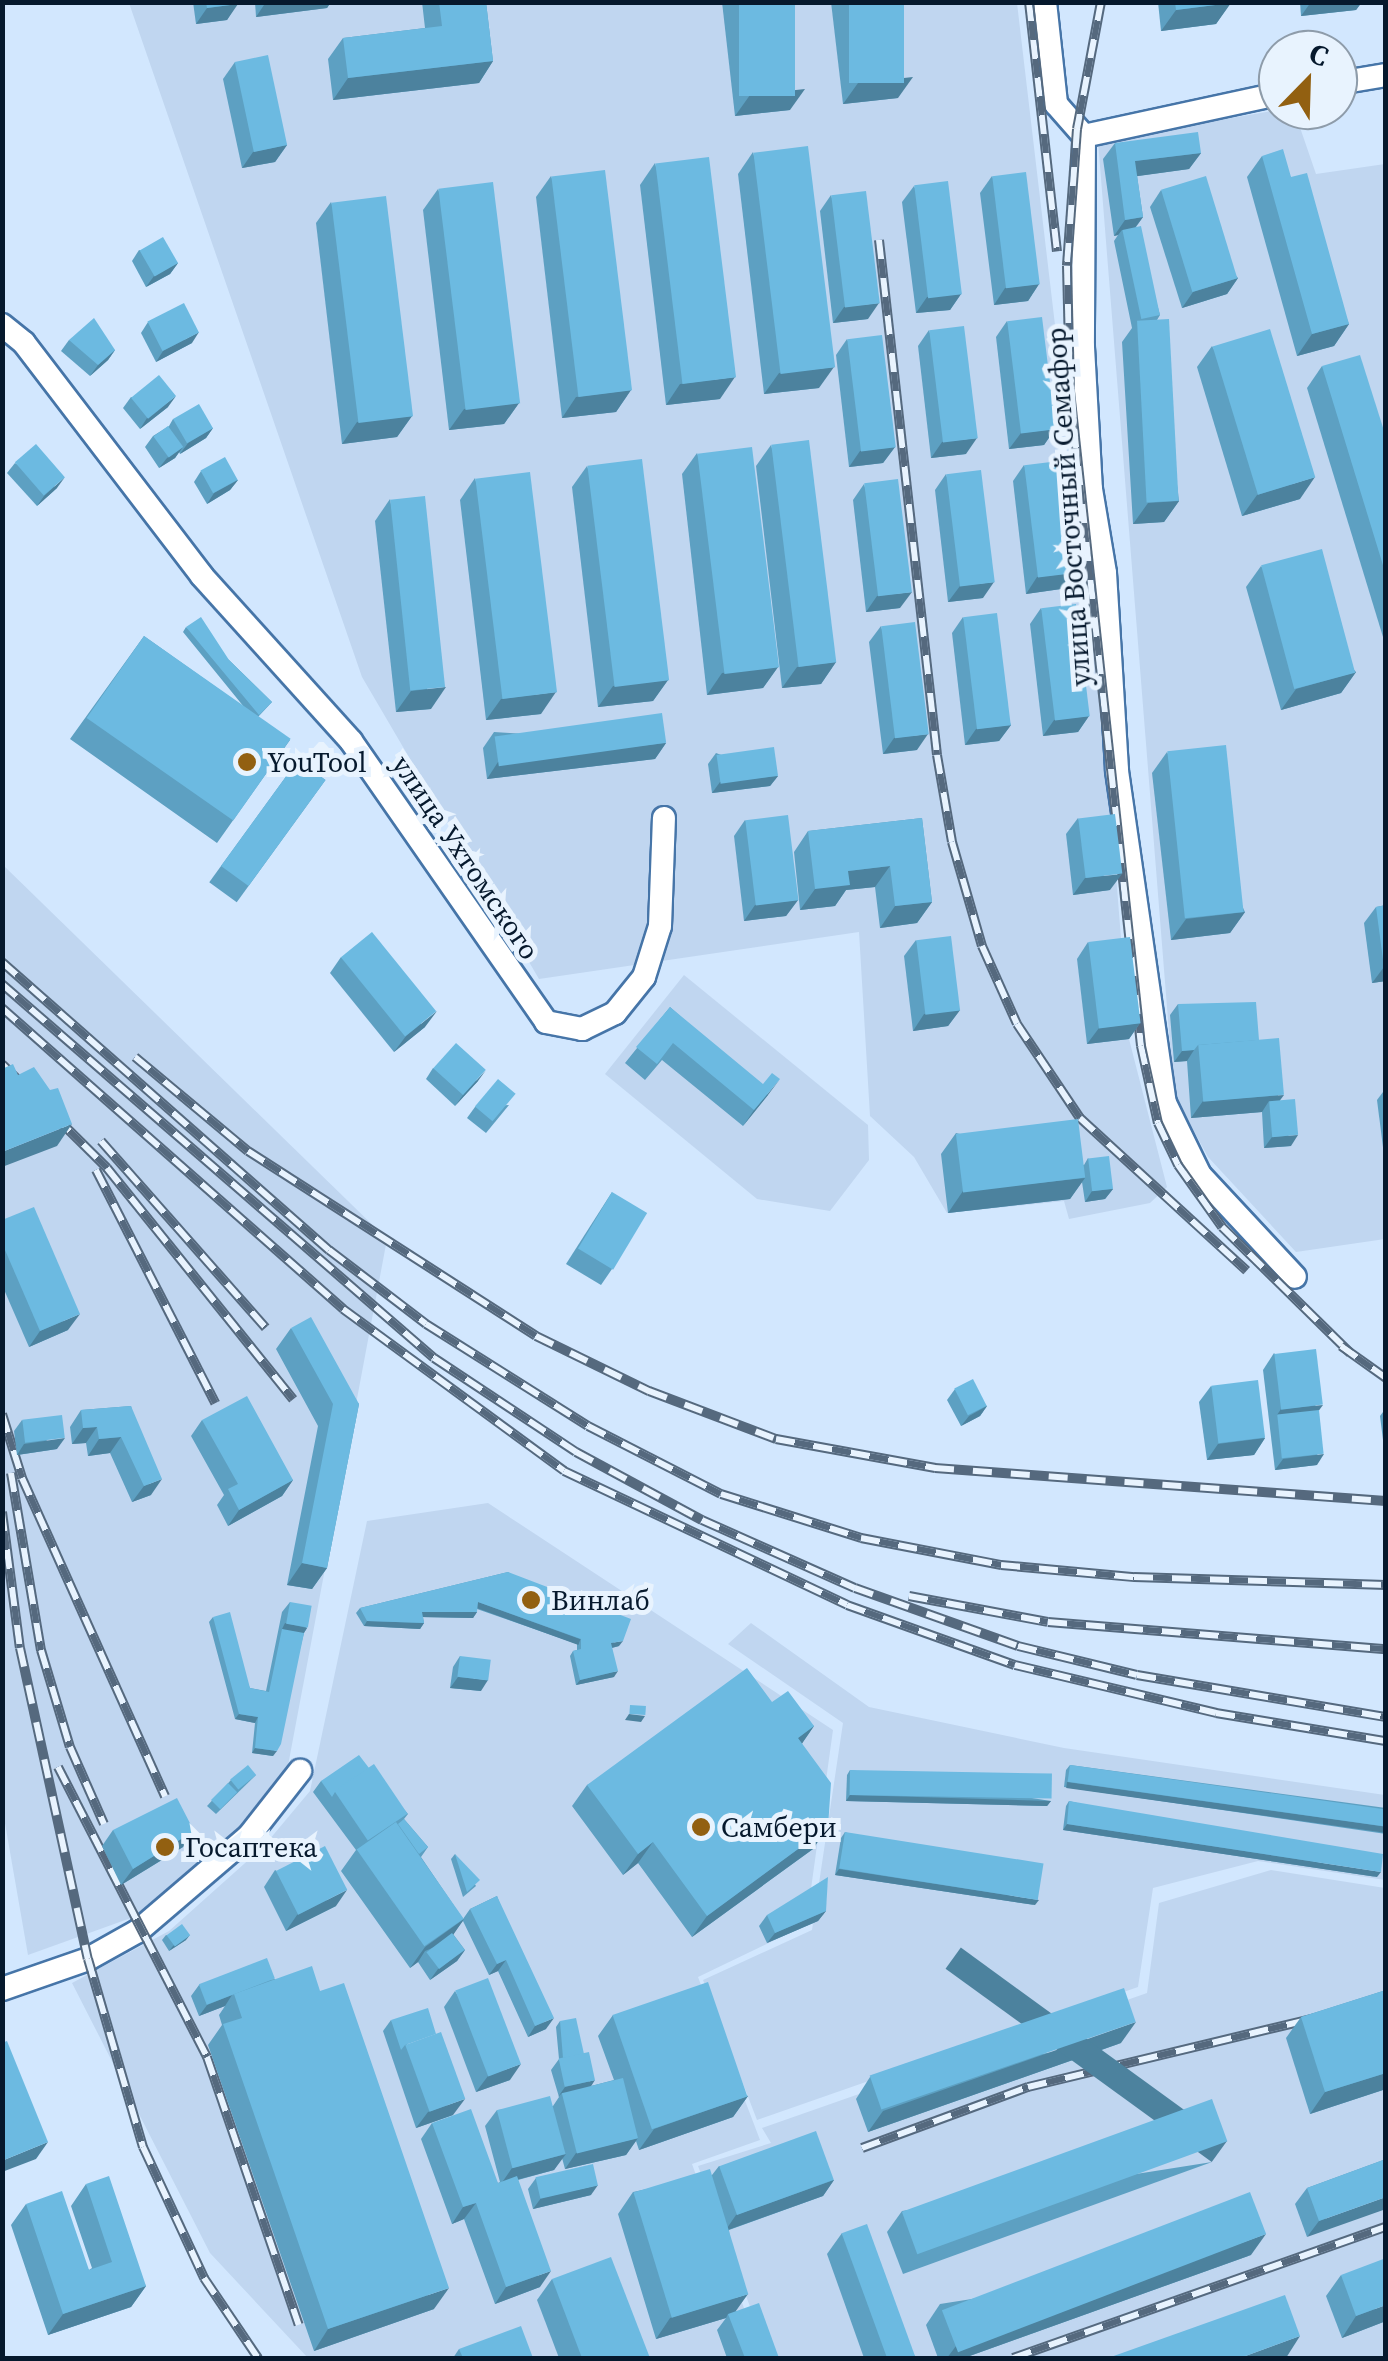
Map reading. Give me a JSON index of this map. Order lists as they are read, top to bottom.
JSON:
{
  "streets": {
    "street": ["улица Восточный Семафор", "улица Ухтомского"]
  },
  "places": [
    "YouTool",
    "Винлаб",
    "Самбери",
    "Госаптека"
  ],
  "north": "top right"
}
